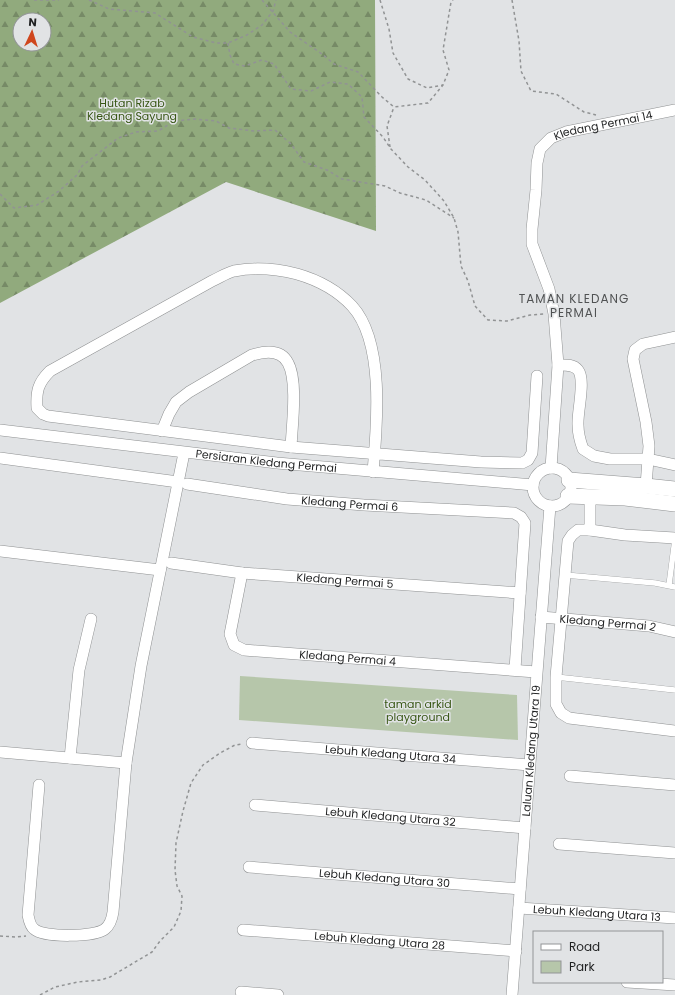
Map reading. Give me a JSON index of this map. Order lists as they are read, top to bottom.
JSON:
{
  "streets": {
    "street": [
      "Kledang Permai 14",
      "Persiaran Kledang Permai",
      "Kledang Permai 6",
      "Kledang Permai 5",
      "Kledang Permai 2",
      "Kledang Permai 4",
      "Laluan Kledang Utara 19",
      "Lebuh Kledang Utara 34",
      "Lebuh Kledang Utara 32",
      "Lebuh Kledang Utara 30",
      "Lebuh Kledang Utara 13",
      "Lebuh Kledang Utara 28"
    ]
  },
  "crossings": [
    ["Kledang Permai 14", "Persiaran Kledang Permai"],
    ["Kledang Permai 14", "Laluan Kledang Utara 19"],
    ["Persiaran Kledang Permai", "Laluan Kledang Utara 19"],
    ["Kledang Permai 6", "Kledang Permai 5"],
    ["Kledang Permai 5", "Kledang Permai 4"],
    ["Kledang Permai 2", "Laluan Kledang Utara 19"],
    ["Kledang Permai 4", "Laluan Kledang Utara 19"],
    ["Laluan Kledang Utara 19", "Lebuh Kledang Utara 34"],
    ["Laluan Kledang Utara 19", "Lebuh Kledang Utara 32"],
    ["Laluan Kledang Utara 19", "Lebuh Kledang Utara 30"],
    ["Laluan Kledang Utara 19", "Lebuh Kledang Utara 13"],
    ["Laluan Kledang Utara 19", "Lebuh Kledang Utara 28"]
  ],
  "districts": ["TAMAN KLEDANG PERMAI"],
  "parks": ["Hutan Rizab Kledang Sayung", "taman arkid playground"],
  "legend": ["Road", "Park"],
  "north": "top"
}
